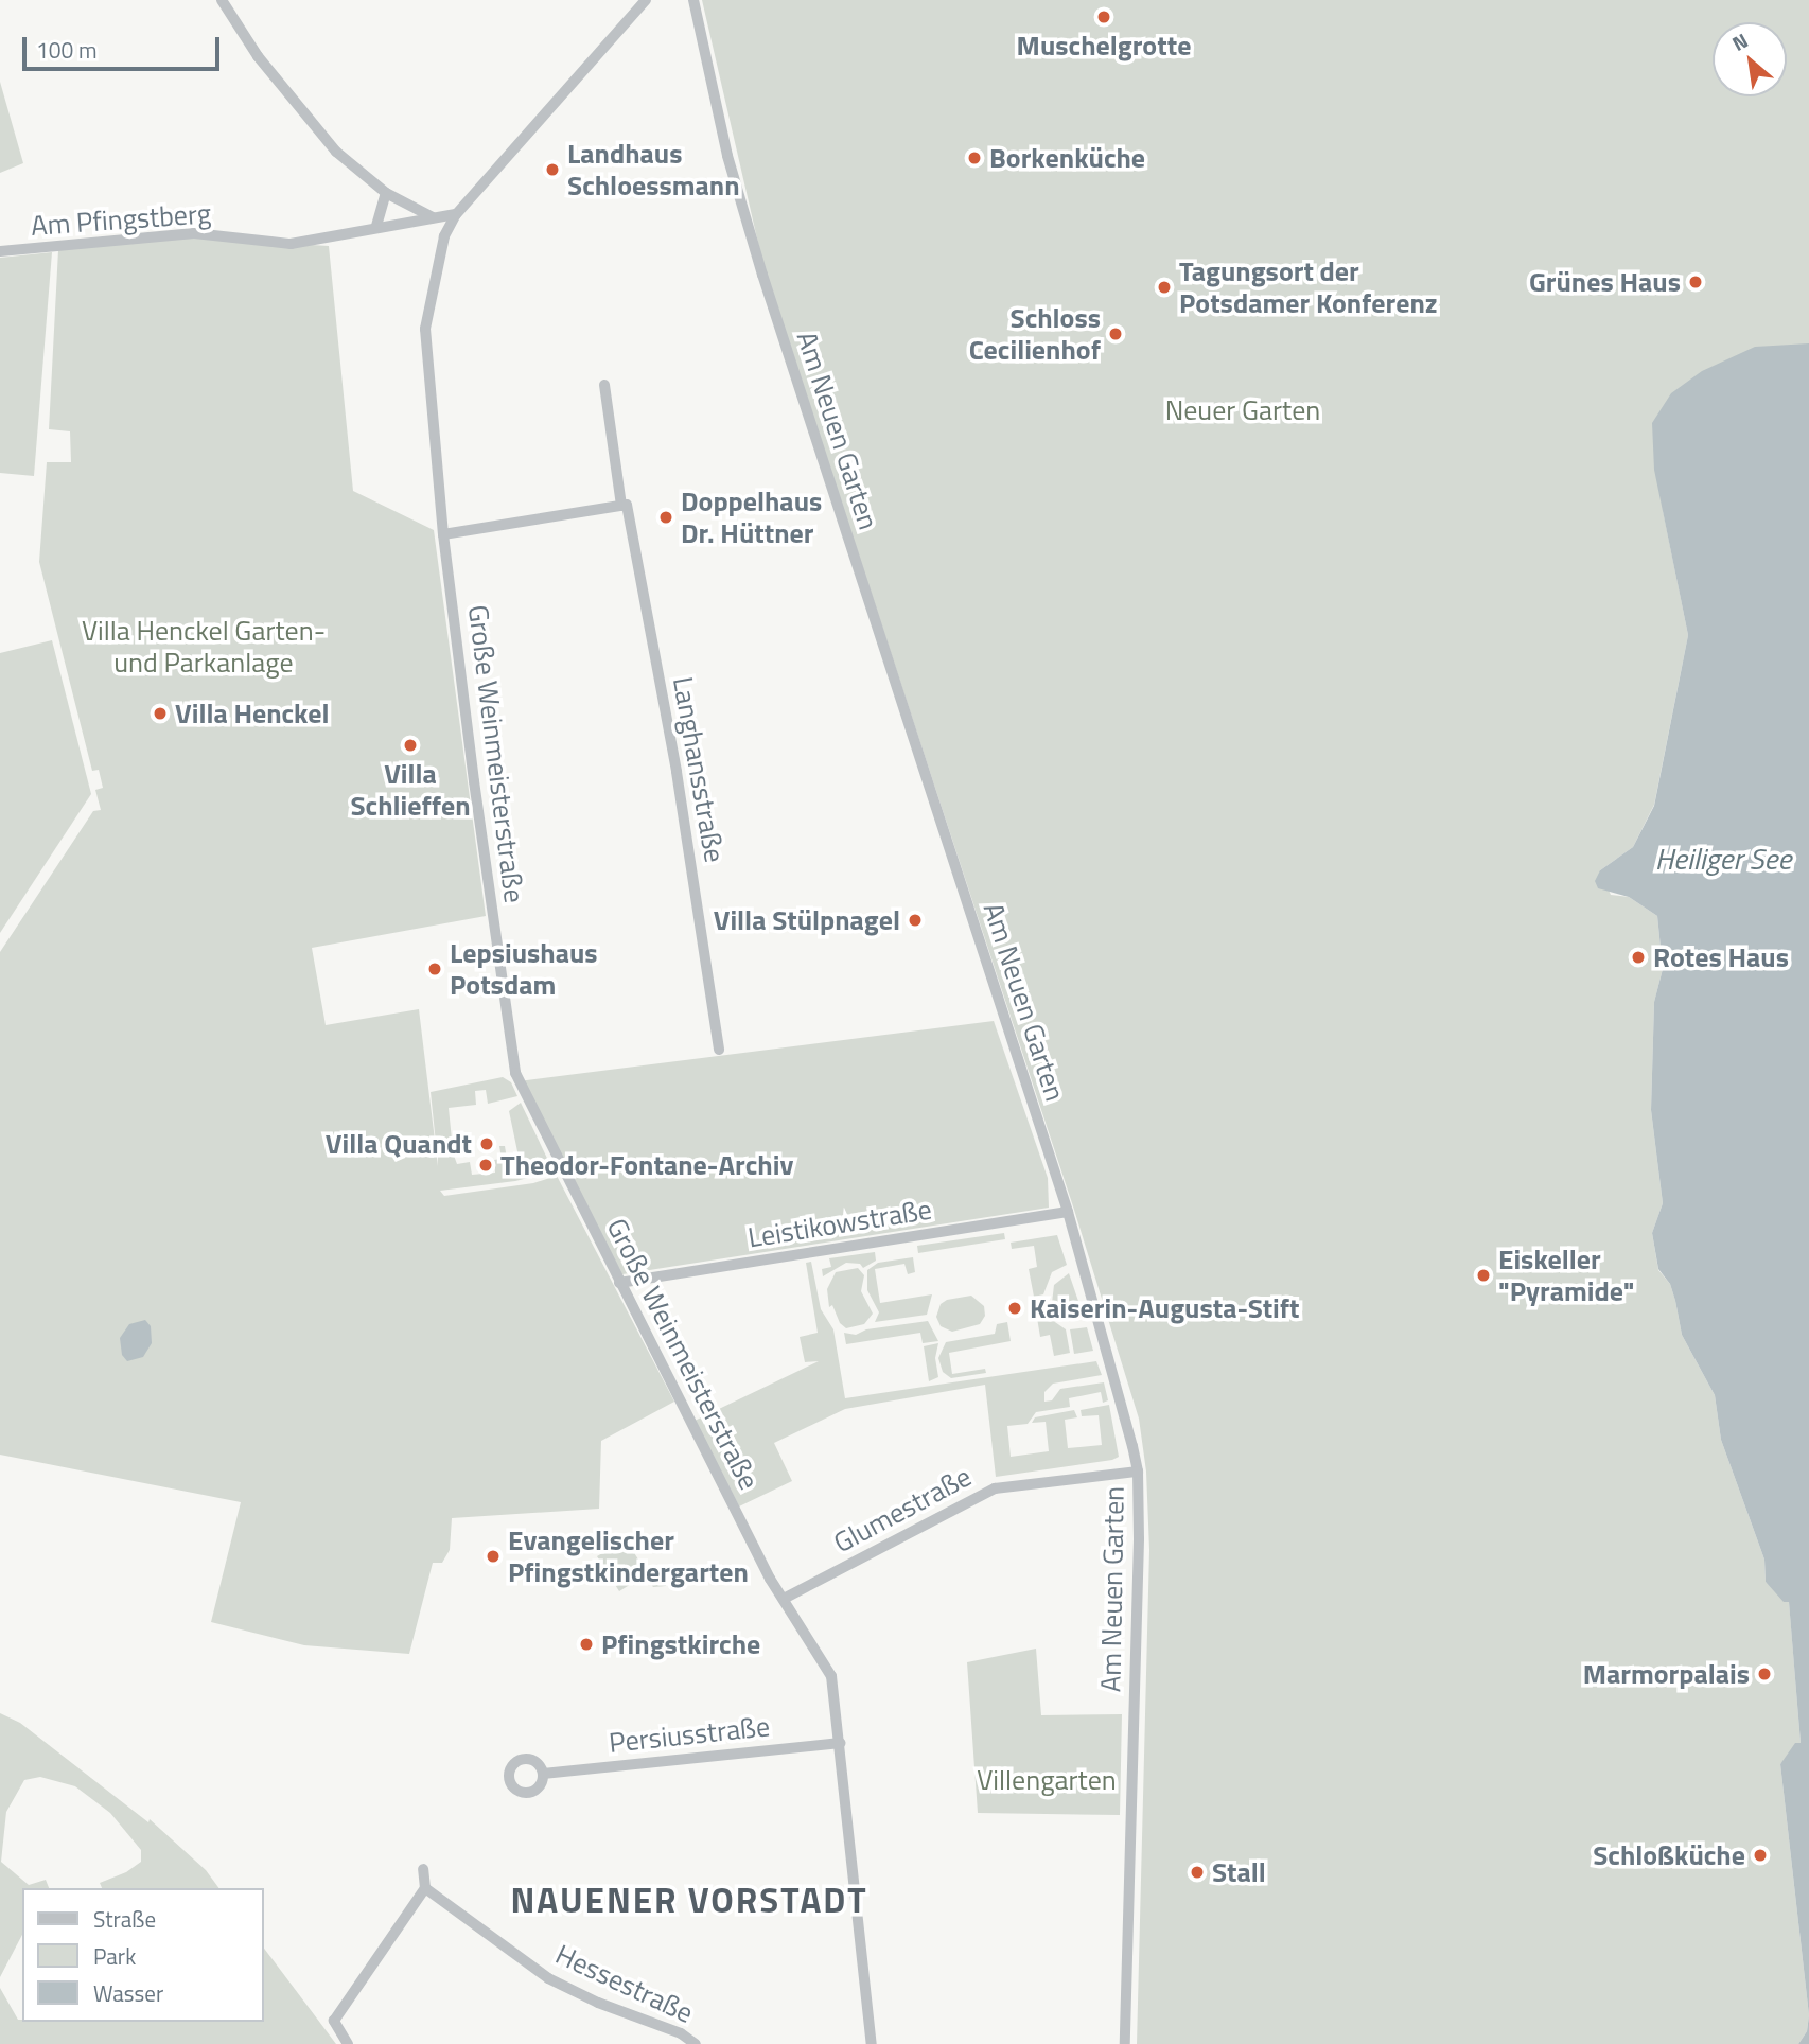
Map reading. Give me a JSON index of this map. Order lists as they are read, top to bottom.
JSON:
{
  "streets": {
    "street": [
      "Am Pfingstberg",
      "Am Neuen Garten",
      "Große Weinmeisterstraße",
      "Langhansstraße",
      "Leistikowstraße",
      "Glumestraße",
      "Persiusstraße",
      "Hessestraße"
    ]
  },
  "crossings": [
    ["Am Pfingstberg", "Große Weinmeisterstraße"],
    ["Am Neuen Garten", "Leistikowstraße"],
    ["Am Neuen Garten", "Glumestraße"],
    ["Große Weinmeisterstraße", "Leistikowstraße"],
    ["Große Weinmeisterstraße", "Glumestraße"],
    ["Große Weinmeisterstraße", "Persiusstraße"]
  ],
  "districts": ["NAUENER VORSTADT"],
  "water": ["Heiliger See"],
  "parks": ["Neuer Garten", "Villa Henckel Garten- und Parkanlage", "Villengarten"],
  "places": [
    "Muschelgrotte",
    "Borkenküche",
    "Landhaus Schloessmann",
    "Grünes Haus",
    "Tagungsort der Potsdamer Konferenz",
    "Schloss Cecilienhof",
    "Doppelhaus Dr. Hüttner",
    "Villa Henckel",
    "Villa Schlieffen",
    "Villa Stülpnagel",
    "Rotes Haus",
    "Lepsiushaus Potsdam",
    "Villa Quandt",
    "Theodor-Fontane-Archiv",
    "Eiskeller \"Pyramide\"",
    "Kaiserin-Augusta-Stift",
    "Evangelischer Pfingstkindergarten",
    "Pfingstkirche",
    "Marmorpalais",
    "Schloßküche",
    "Stall"
  ],
  "legend": ["Straße", "Park", "Wasser"],
  "scale_bar": "100 m",
  "north": "top left"
}
